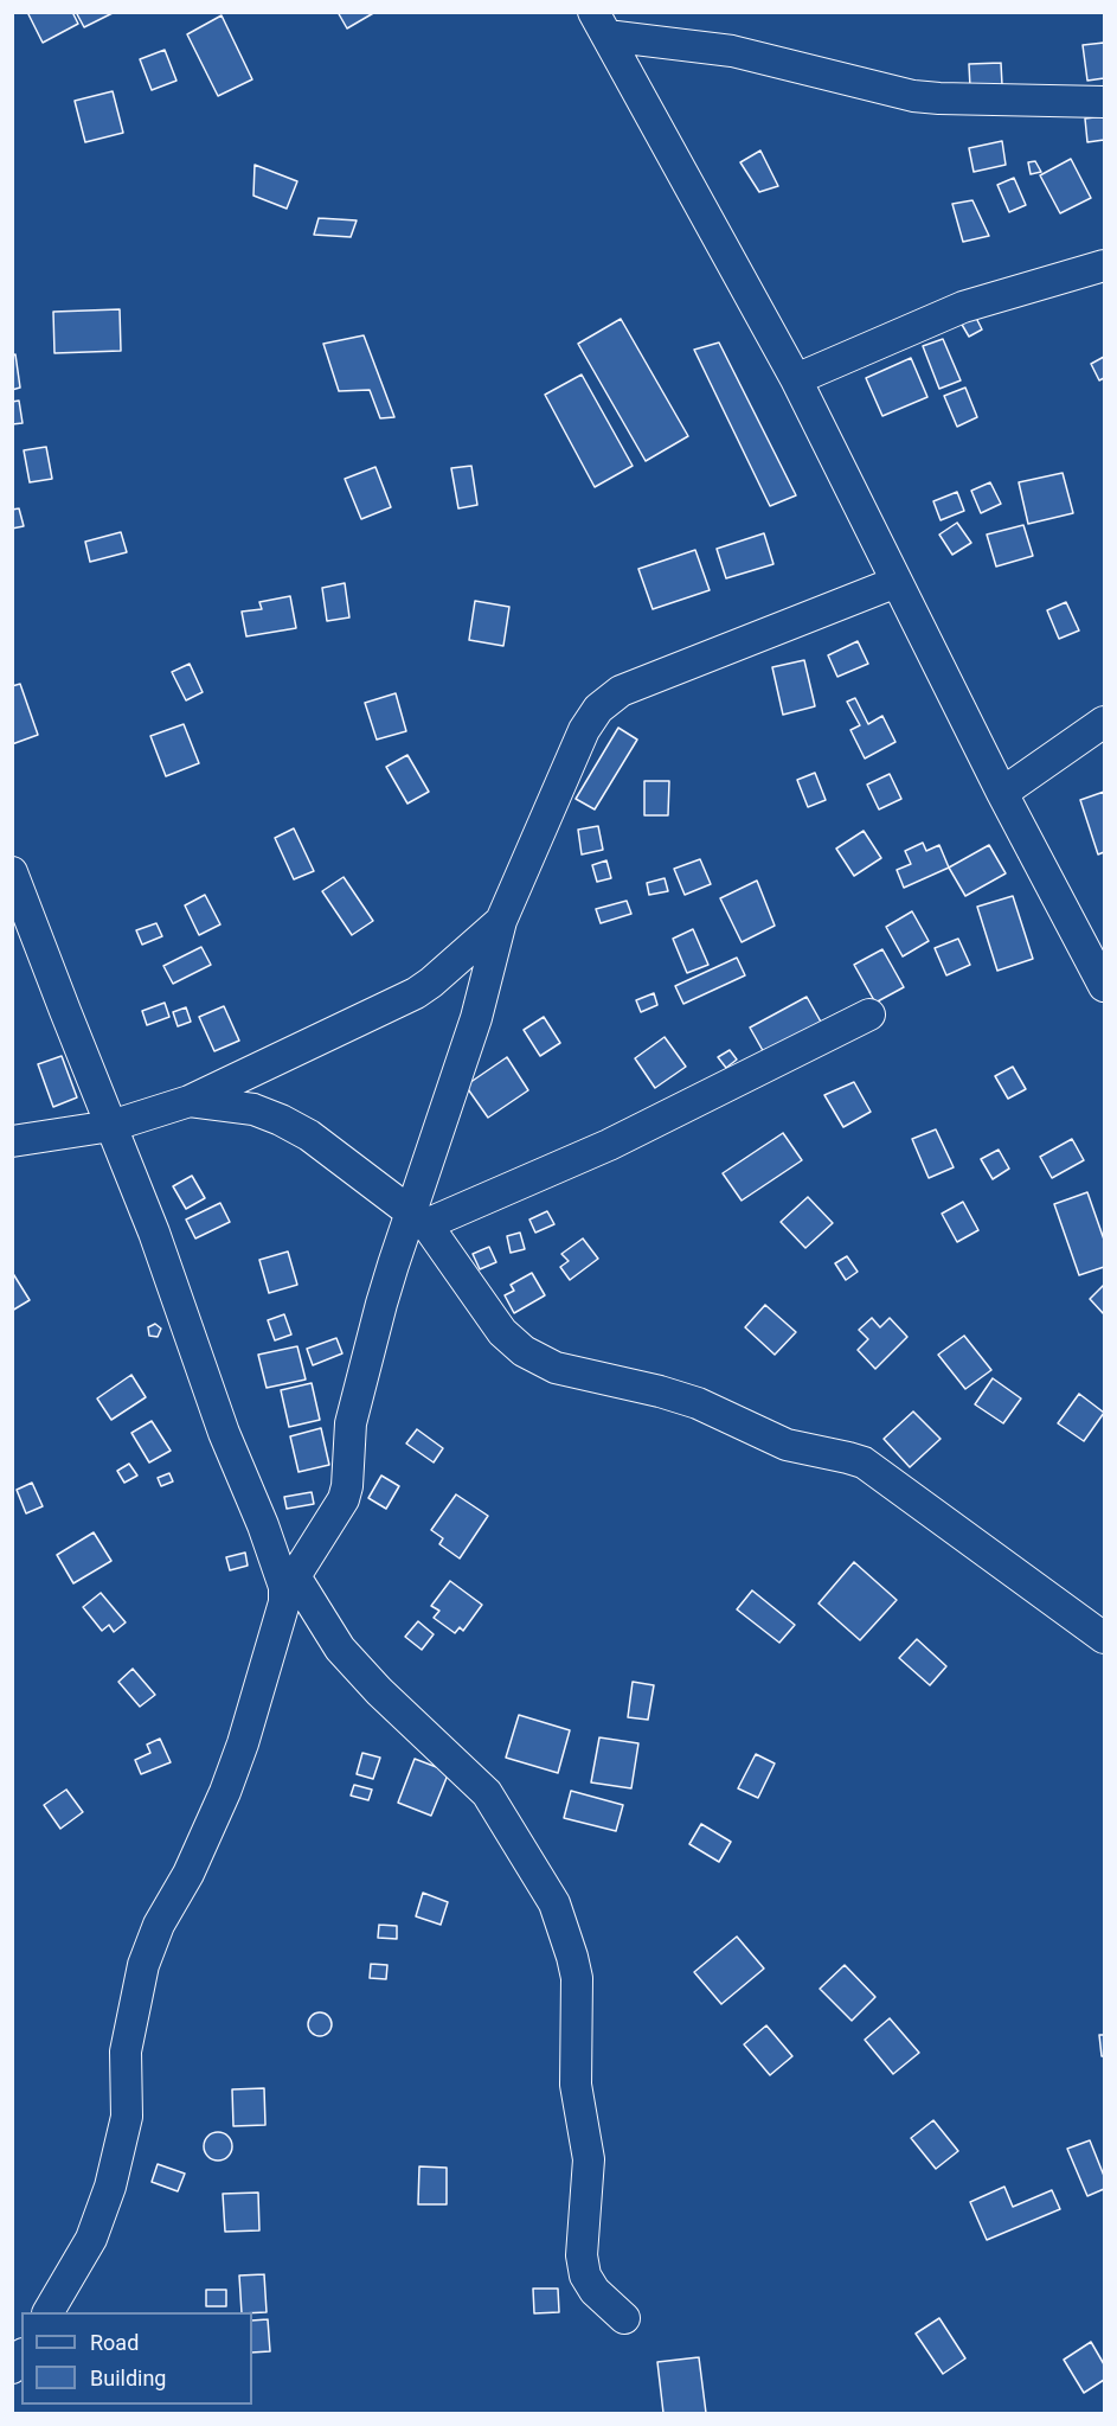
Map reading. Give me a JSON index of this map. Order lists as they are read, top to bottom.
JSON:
{
  "legend": ["Road", "Building"]
}
